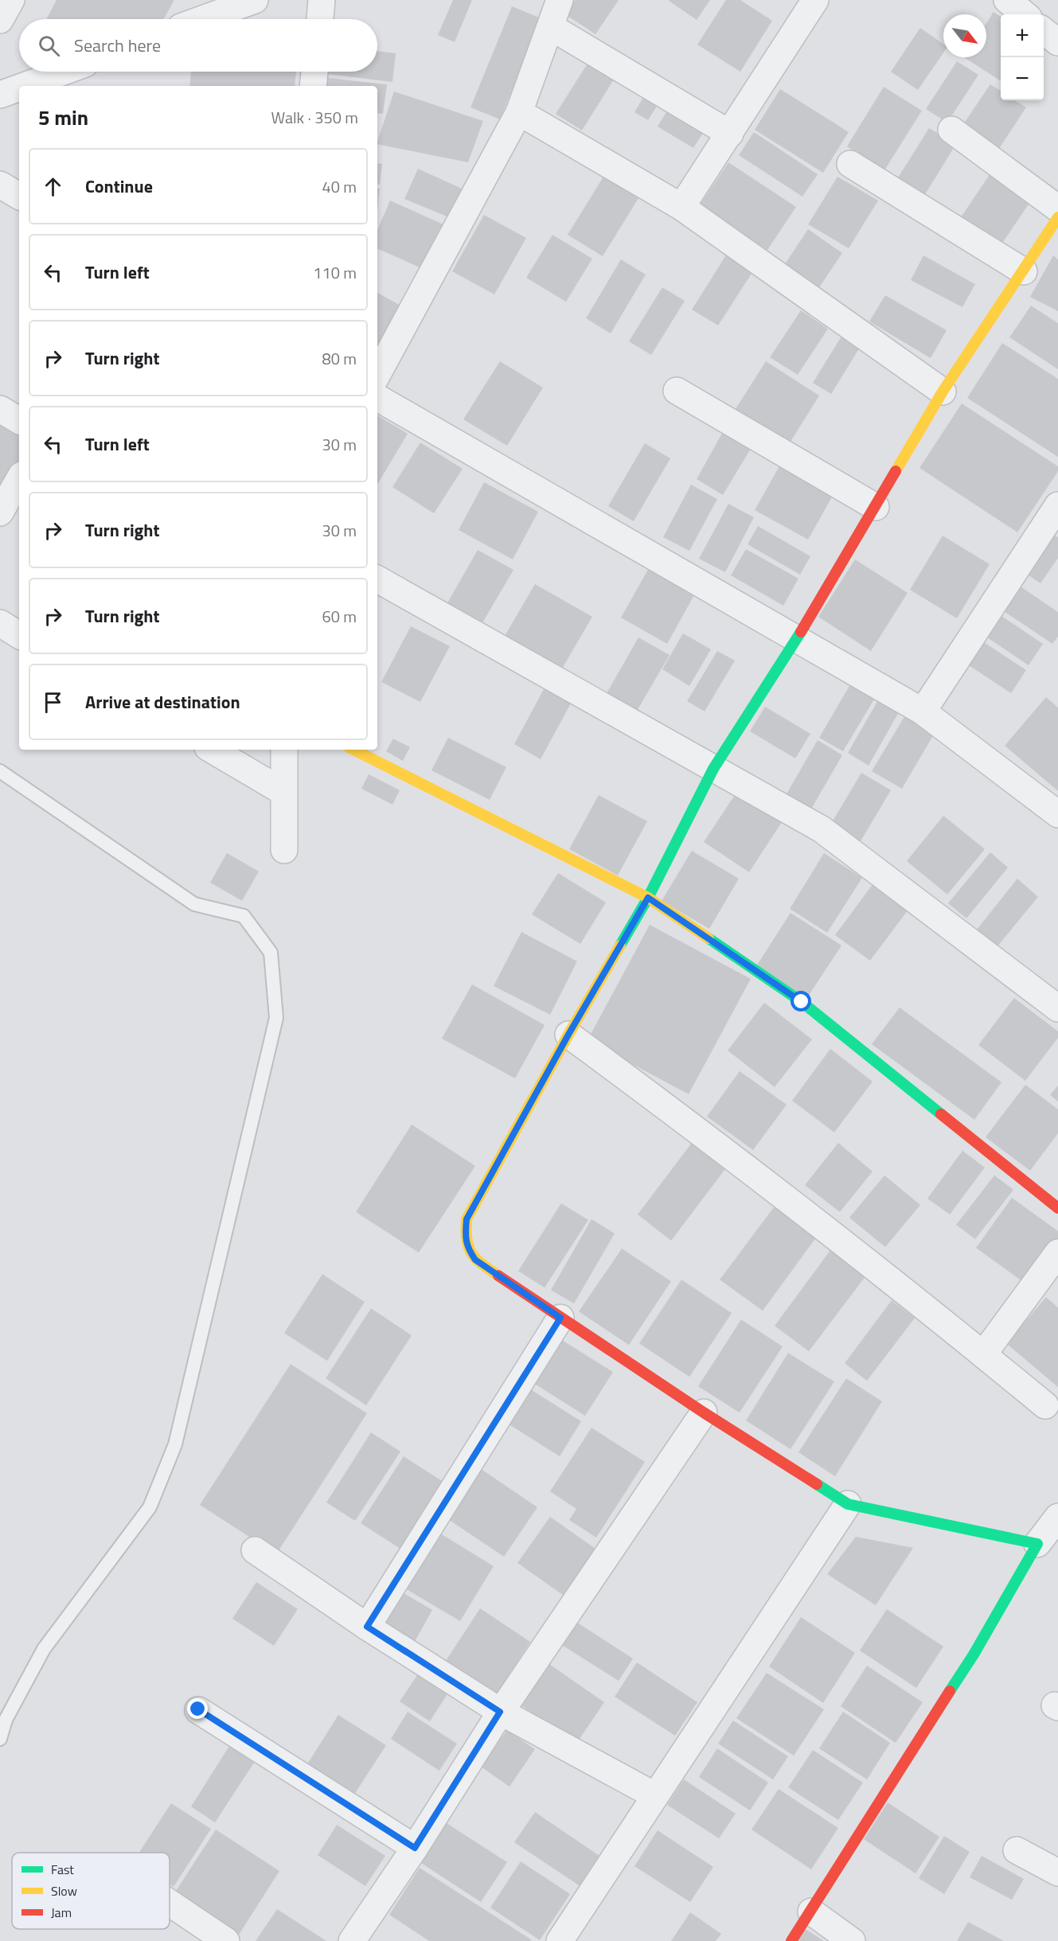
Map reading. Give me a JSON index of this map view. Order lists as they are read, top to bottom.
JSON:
{
  "legend": ["Fast", "Slow", "Jam"],
  "north": "bottom right",
  "page": {
    "map_buttons": ["+", "−"],
    "search": "Search here",
    "heading": ["5 min", "Walk · 350 m"],
    "list": [
      ["Continue", "40 m"],
      ["Turn left", "110 m"],
      ["Turn right", "80 m"],
      ["Turn left", "30 m"],
      ["Turn right", "30 m"],
      ["Turn right", "60 m"],
      "Arrive at destination"
    ]
  }
}
